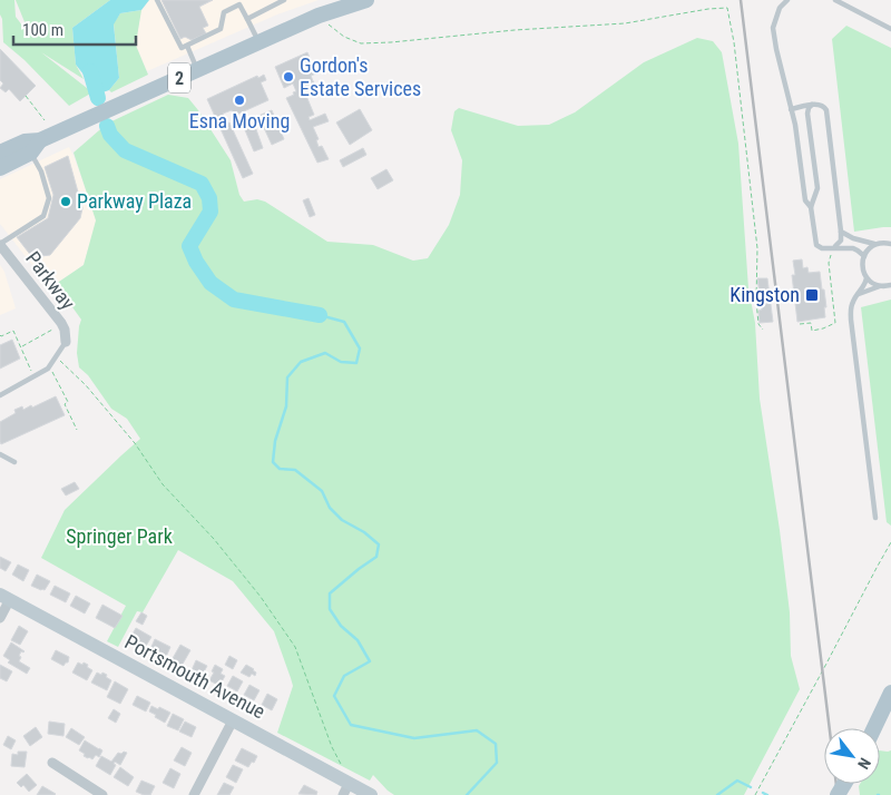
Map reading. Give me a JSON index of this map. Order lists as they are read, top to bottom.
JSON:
{
  "streets": {
    "main road": ["2", "Portsmouth Avenue"],
    "street": ["Parkway"]
  },
  "parks": ["Springer Park"],
  "places": {
    "other": ["Gordon's Estate Services", "Esna Moving", "Parkway Plaza"],
    "transit": ["Kingston"]
  },
  "scale_bar": "100 m",
  "north": "bottom right"
}
